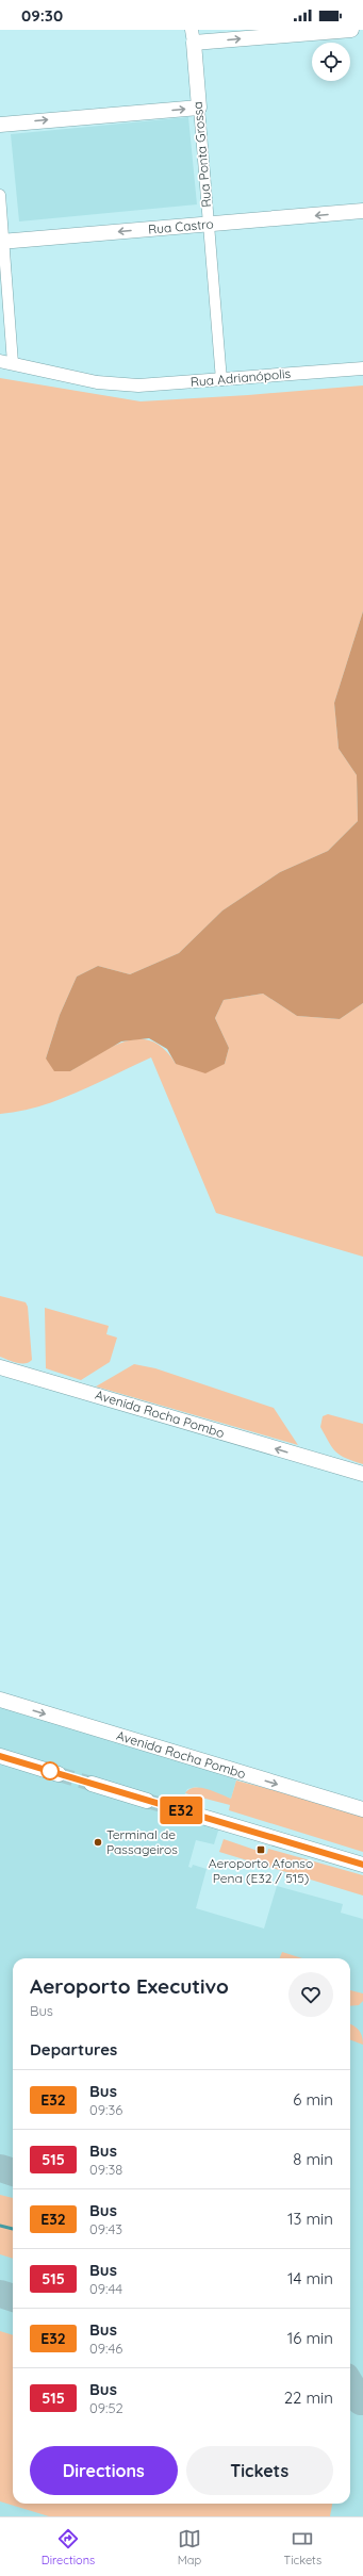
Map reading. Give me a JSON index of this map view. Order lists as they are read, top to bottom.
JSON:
{
  "streets": {
    "main road": ["Rua Ponta Grossa", "Rua Castro", "Avenida Rocha Pombo"],
    "street": ["Rua Adrianópolis"]
  },
  "crossings": [
    ["Rua Ponta Grossa", "Rua Castro"],
    ["Rua Ponta Grossa", "Rua Adrianópolis"]
  ],
  "places": {
    "other": ["Terminal de Passageiros"],
    "transit": ["Aeroporto Afonso Pena (E32 / 515)"]
  },
  "lines": ["bus line E32"],
  "page": {
    "status": "09:30",
    "on_map": "E32",
    "heading": [
      ["Aeroporto Executivo", "Bus"],
      "Departures"
    ],
    "list": [
      {
        "mark": "E32",
        "name": "Bus",
        "note": "09:36",
        "value": "6 min"
      },
      {
        "mark": "515",
        "name": "Bus",
        "note": "09:38",
        "value": "8 min"
      },
      {
        "mark": "E32",
        "name": "Bus",
        "note": "09:43",
        "value": "13 min"
      },
      {
        "mark": "515",
        "name": "Bus",
        "note": "09:44",
        "value": "14 min"
      },
      {
        "mark": "E32",
        "name": "Bus",
        "note": "09:46",
        "value": "16 min"
      },
      {
        "mark": "515",
        "name": "Bus",
        "note": "09:52",
        "value": "22 min"
      }
    ],
    "buttons": ["Directions", "Tickets"],
    "tabs": ["Directions", "Map", "Tickets"]
  }
}
